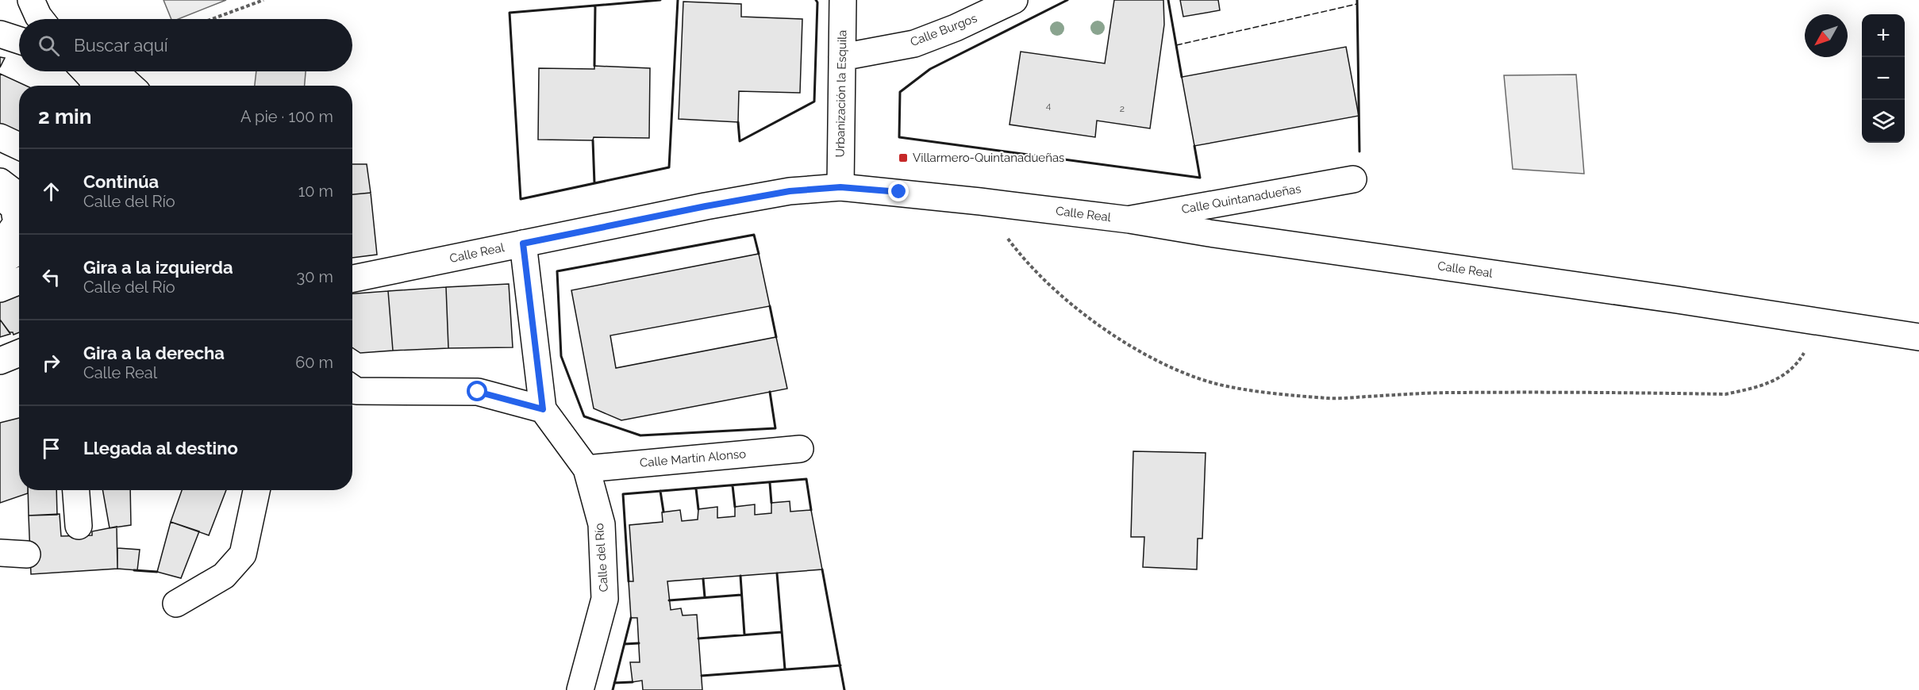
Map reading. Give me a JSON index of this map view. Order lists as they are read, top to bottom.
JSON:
{
  "streets": {
    "street": [
      "Calle Burgos",
      "Urbanización la Esquila",
      "Calle Quintanadueñas",
      "Calle Real",
      "Calle Martín Alonso",
      "Calle del Río"
    ]
  },
  "crossings": [
    ["Calle Burgos", "Urbanización la Esquila"],
    ["Urbanización la Esquila", "Calle Real"],
    ["Calle Quintanadueñas", "Calle Real"],
    ["Calle Real", "Calle del Río"],
    ["Calle Martín Alonso", "Calle del Río"]
  ],
  "places": {
    "transit": ["Villarmero-Quintanadueñas"]
  },
  "house_numbers": ["4", "2"],
  "north": "bottom left",
  "page": {
    "map_buttons": ["+", "−"],
    "search": "Buscar aquí",
    "heading": ["2 min", "A pie · 100 m"],
    "list": [
      ["Continúa", "Calle del Río", "10 m"],
      ["Gira a la izquierda", "Calle del Río", "30 m"],
      ["Gira a la derecha", "Calle Real", "60 m"],
      "Llegada al destino"
    ]
  }
}
